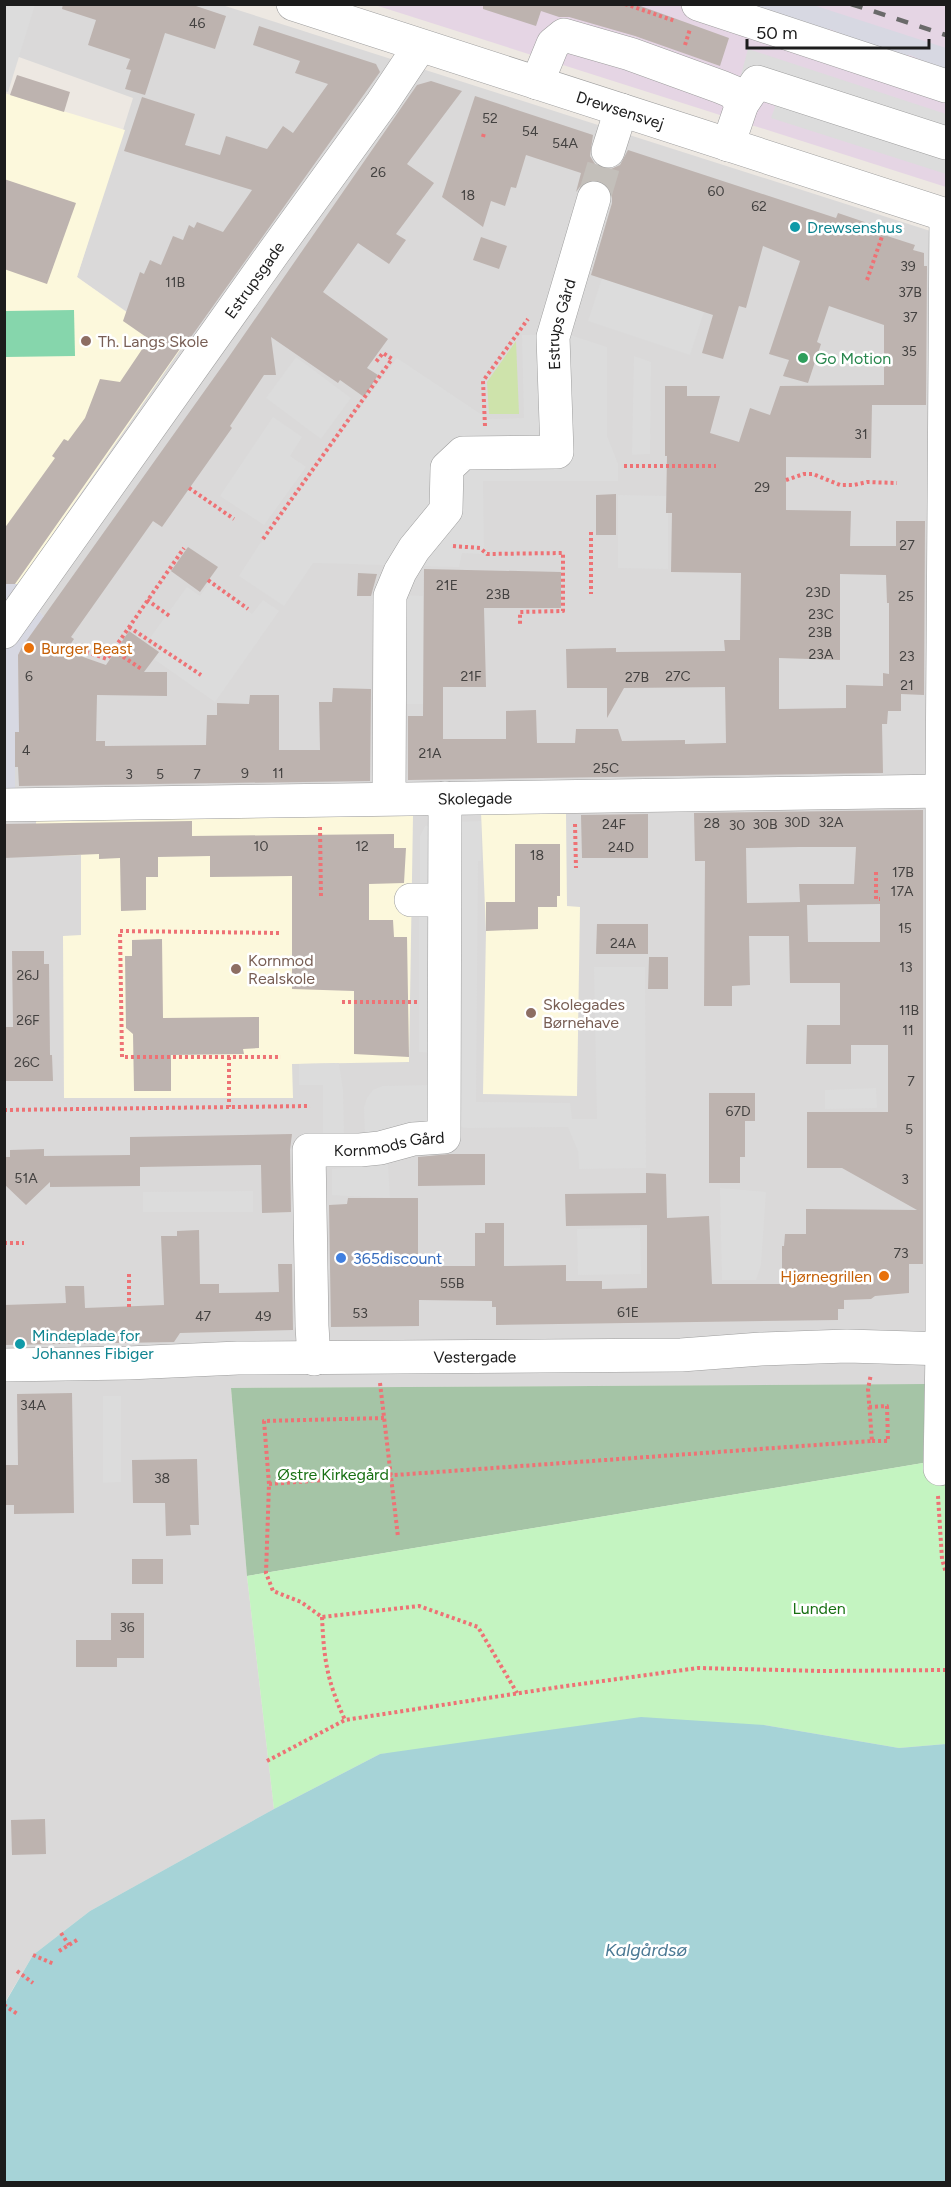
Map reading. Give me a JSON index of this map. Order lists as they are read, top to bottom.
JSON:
{
  "streets": {
    "street": [
      "Drewsensvej",
      "Estrupsgade",
      "Estrups Gård",
      "Skolegade",
      "Kornmods Gård",
      "Vestergade"
    ]
  },
  "crossings": [
    ["Drewsensvej", "Estrupsgade"],
    ["Skolegade", "Kornmods Gård"],
    ["Kornmods Gård", "Vestergade"]
  ],
  "water": ["Kalgårdsø"],
  "parks": ["Østre Kirkegård", "Lunden"],
  "places": [
    "Drewsenshus",
    "Th. Langs Skole",
    "Go Motion",
    "Burger Beast",
    "Kornmod Realskole",
    "Skolegades Børnehave",
    "365discount",
    "Hjørnegrillen",
    "Mindeplade for Johannes Fibiger"
  ],
  "house_numbers": [
    "46",
    "52",
    "54",
    "54A",
    "26",
    "60",
    "18",
    "62",
    "39",
    "11B",
    "37B",
    "37",
    "35",
    "31",
    "29",
    "27",
    "21E",
    "23D",
    "23B",
    "25",
    "23C",
    "23B",
    "23A",
    "23",
    "6",
    "21F",
    "27C",
    "27B",
    "21",
    "4",
    "21A",
    "25C",
    "9",
    "11",
    "3",
    "5",
    "7",
    "30D",
    "32A",
    "28",
    "24F",
    "30B",
    "30",
    "10",
    "12",
    "24D",
    "18",
    "17B",
    "17A",
    "15",
    "24A",
    "13",
    "26J",
    "11B",
    "26F",
    "11",
    "26C",
    "7",
    "67D",
    "5",
    "51A",
    "3",
    "73",
    "55B",
    "61E",
    "53",
    "47",
    "49",
    "34A",
    "38",
    "36"
  ],
  "scale_bar": "50 m"
}
